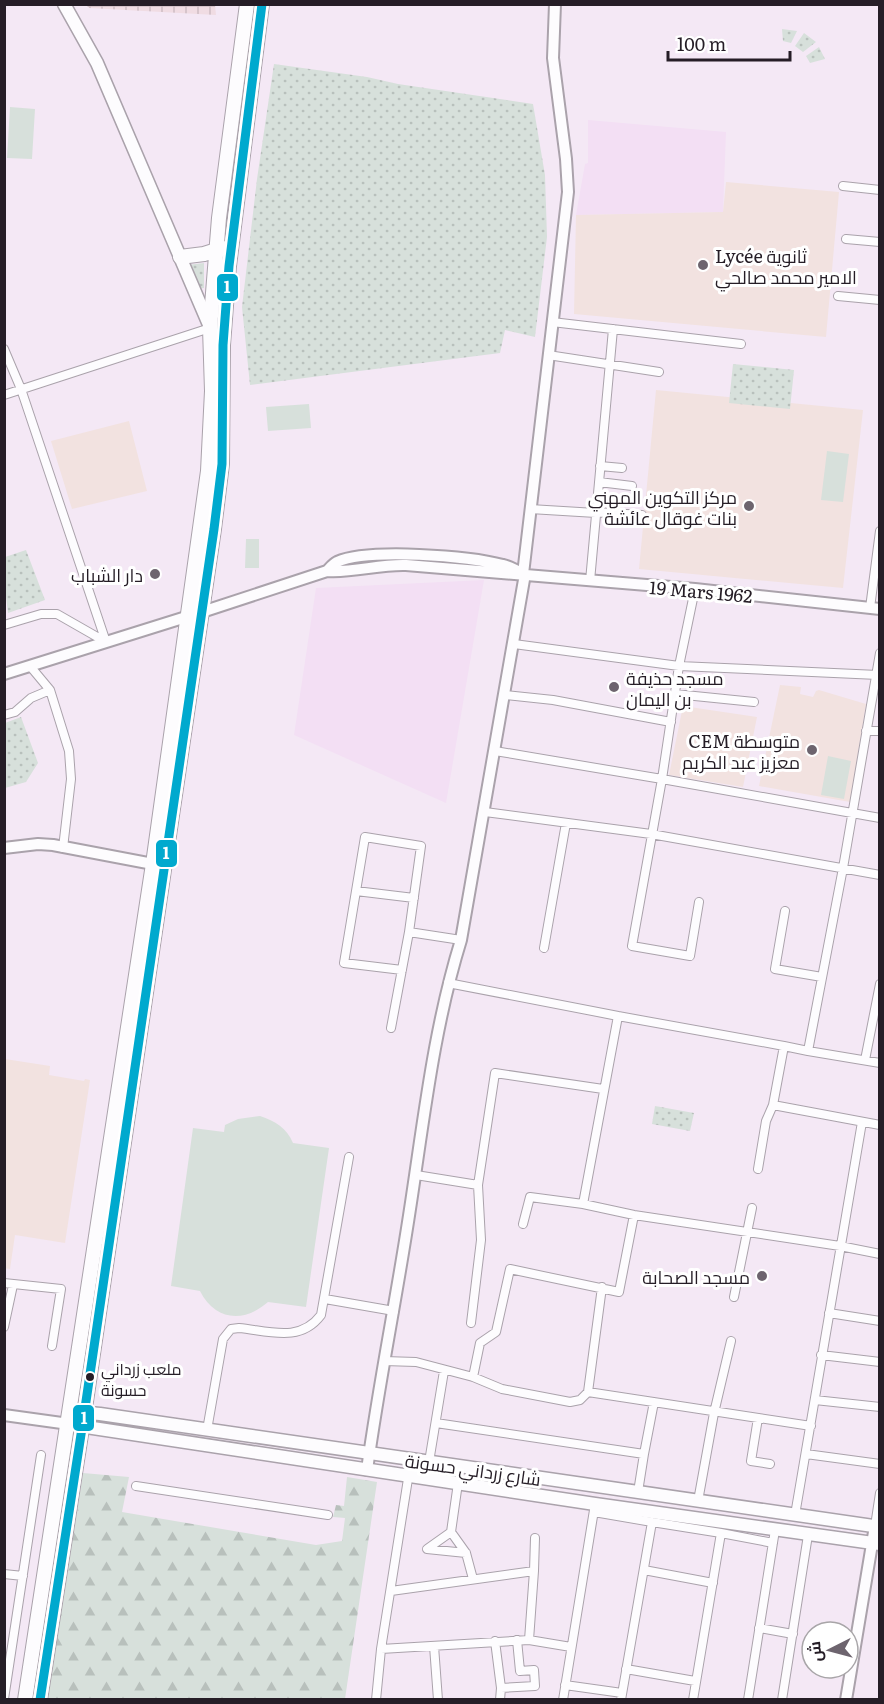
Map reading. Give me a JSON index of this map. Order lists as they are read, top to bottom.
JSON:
{
  "streets": {
    "main road": ["شارع زرداني حسونة"],
    "street": ["19 Mars 1962"]
  },
  "places": [
    "Lycée ثانوية الامير محمد صالحي",
    "مركز التكوين المهني بنات غوقال عائشة",
    "دار الشباب",
    "مسجد حذيفة بن اليمان",
    "CEM متوسطة معزيز عبد الكريم",
    "مسجد الصحابة",
    "ملعب زرداني حسونة"
  ],
  "lines": ["transit line 1"],
  "scale_bar": "100 m",
  "north": "left"
}
